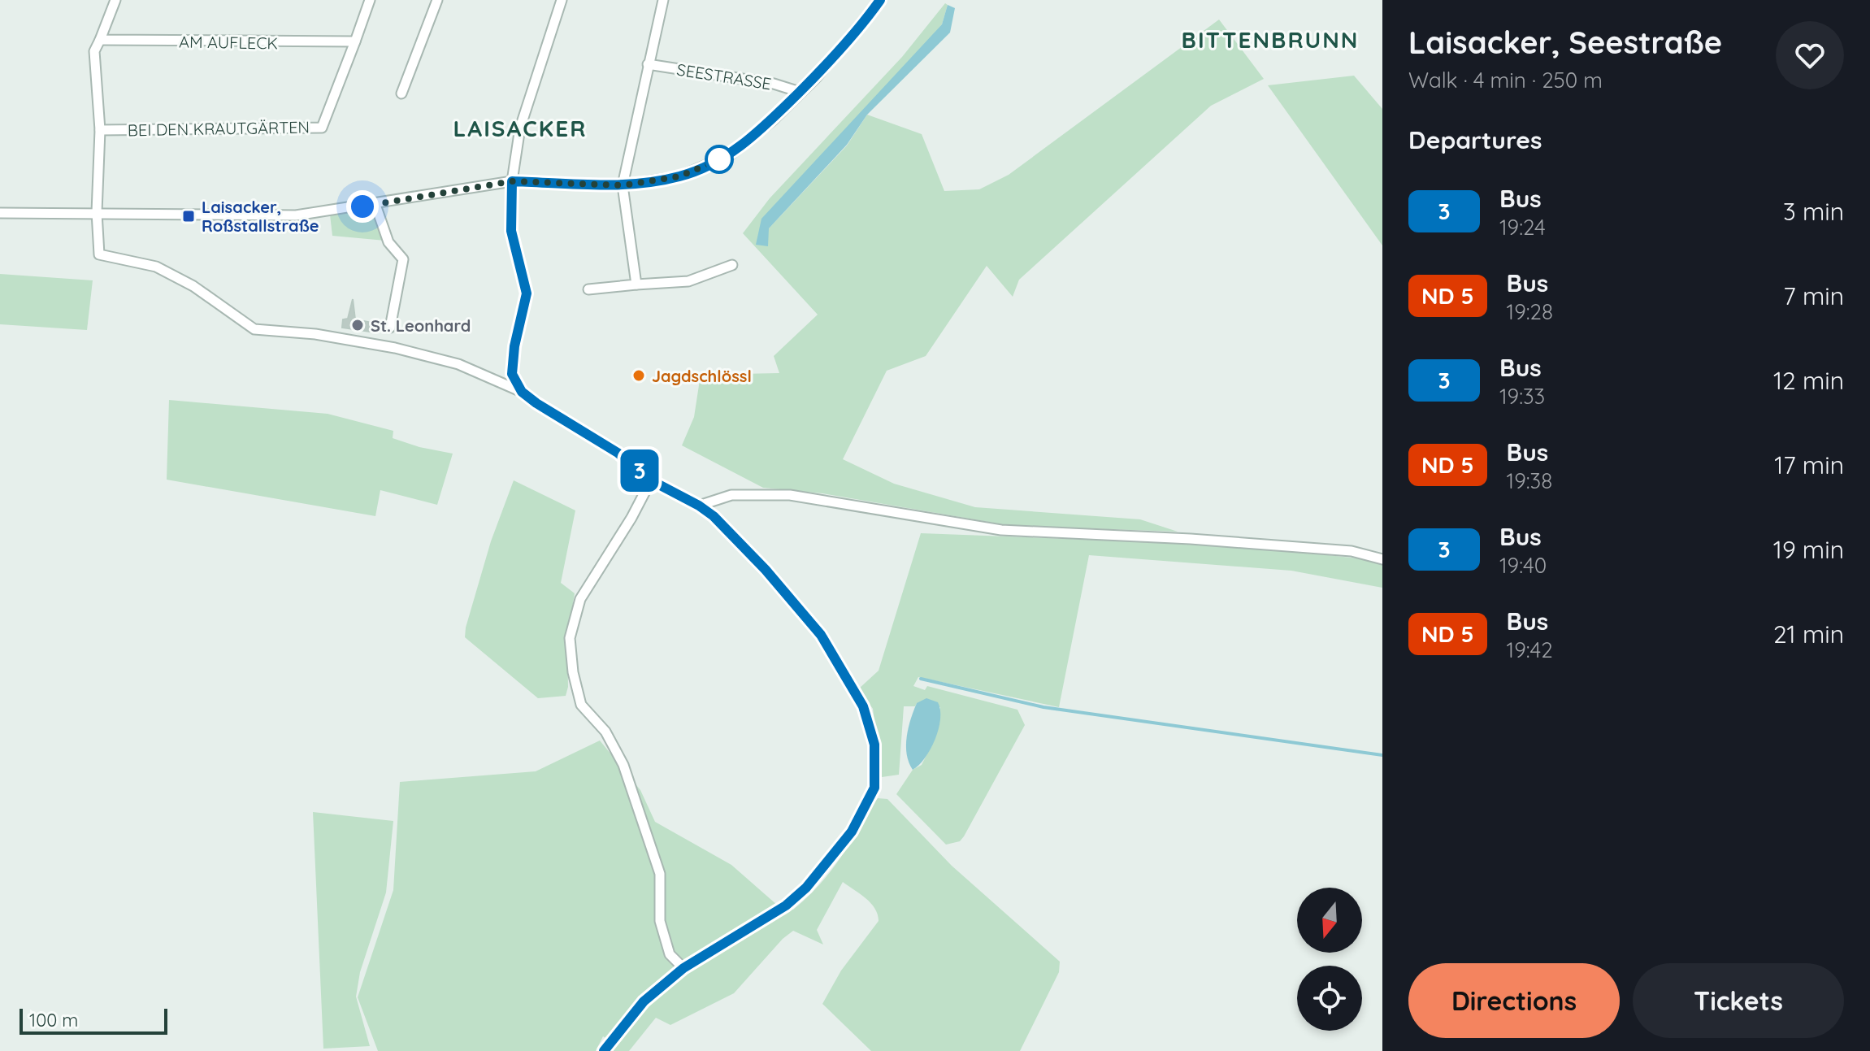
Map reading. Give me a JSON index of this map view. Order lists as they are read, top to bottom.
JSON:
{
  "streets": {
    "street": ["AM AUFLECK", "SEESTRASSE", "BEI DEN KRAUTGÄRTEN"]
  },
  "crossings": [
    ["AM AUFLECK", "BEI DEN KRAUTGÄRTEN"]
  ],
  "districts": ["BITTENBRUNN", "LAISACKER"],
  "places": {
    "transit": ["Laisacker, Roßstallstraße"],
    "other": ["St. Leonhard", "Jagdschlössl"]
  },
  "lines": ["bus line 3"],
  "scale_bar": "100 m",
  "north": "bottom",
  "page": {
    "on_map": "3",
    "heading": [
      ["Laisacker, Seestraße", "Walk · 4 min · 250 m"],
      "Departures"
    ],
    "list": [
      {
        "mark": "3",
        "name": "Bus",
        "note": "19:24",
        "value": "3 min"
      },
      {
        "mark": "ND 5",
        "name": "Bus",
        "note": "19:28",
        "value": "7 min"
      },
      {
        "mark": "3",
        "name": "Bus",
        "note": "19:33",
        "value": "12 min"
      },
      {
        "mark": "ND 5",
        "name": "Bus",
        "note": "19:38",
        "value": "17 min"
      },
      {
        "mark": "3",
        "name": "Bus",
        "note": "19:40",
        "value": "19 min"
      },
      {
        "mark": "ND 5",
        "name": "Bus",
        "note": "19:42",
        "value": "21 min"
      }
    ],
    "buttons": ["Directions", "Tickets"],
    "scale": "100 m"
  }
}
